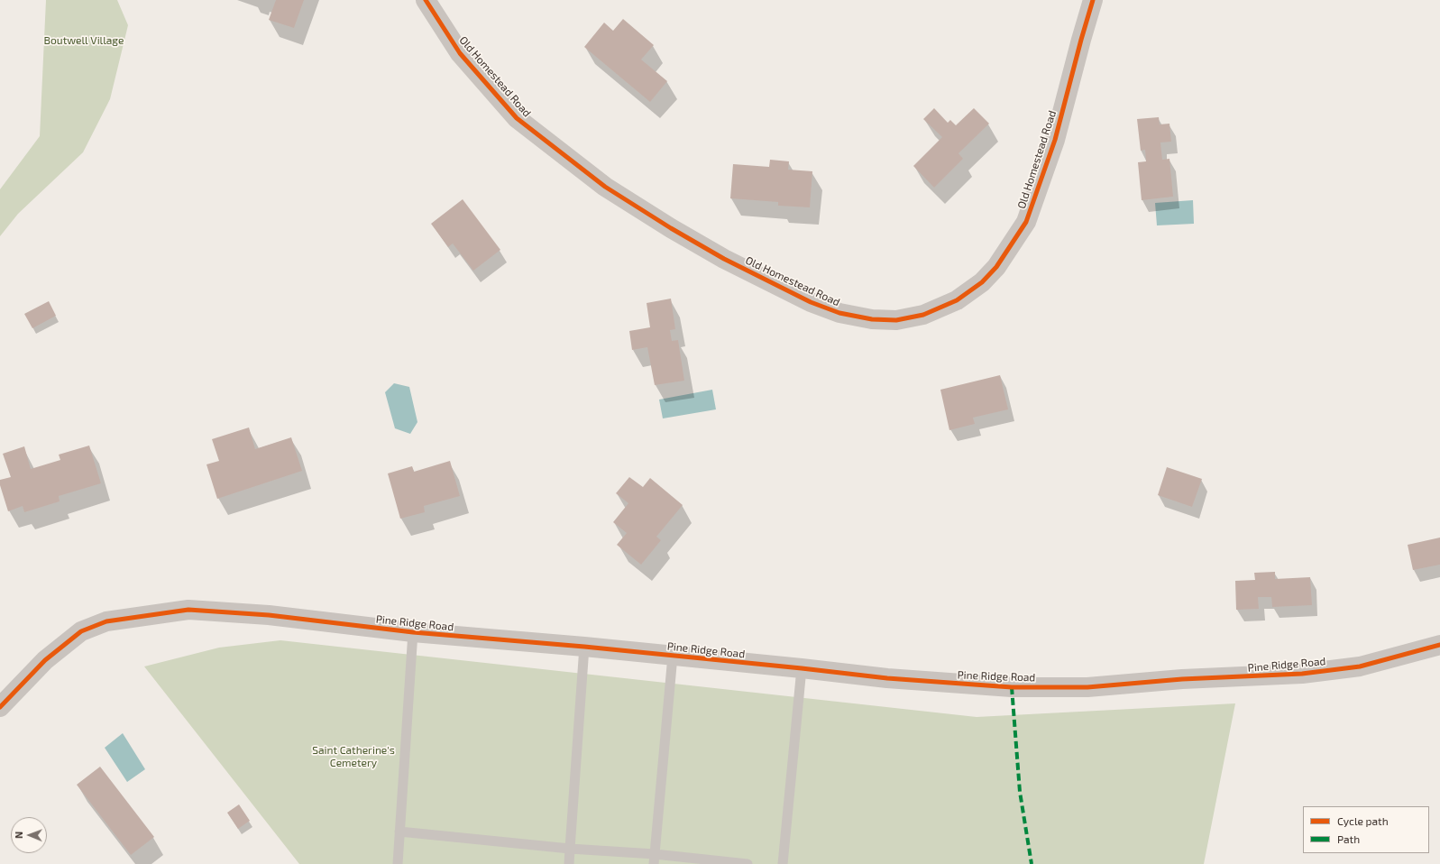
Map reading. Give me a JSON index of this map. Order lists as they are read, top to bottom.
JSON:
{
  "streets": {
    "street": ["Old Homestead Road", "Pine Ridge Road"]
  },
  "parks": ["Boutwell Village", "Saint Catherine's Cemetery"],
  "legend": ["Cycle path", "Path"],
  "north": "left"
}
